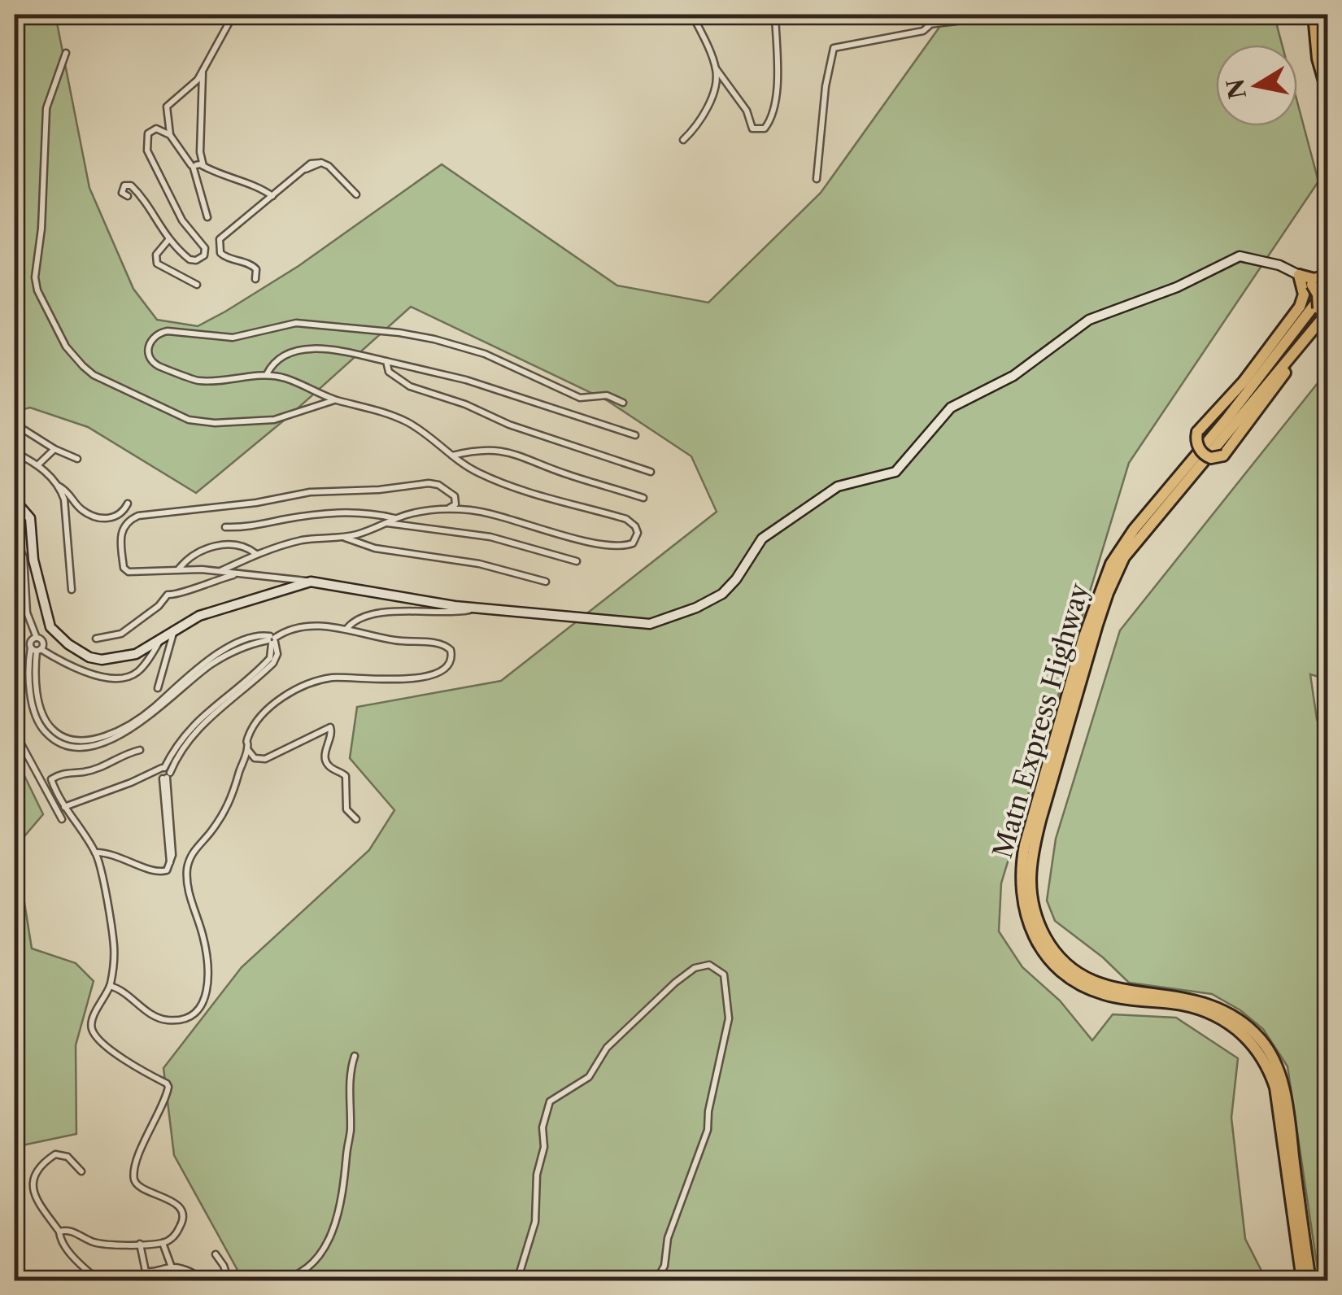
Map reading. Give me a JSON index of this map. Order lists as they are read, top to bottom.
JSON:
{
  "streets": {
    "highway": ["Matn Express Highway"]
  },
  "north": "left"
}
